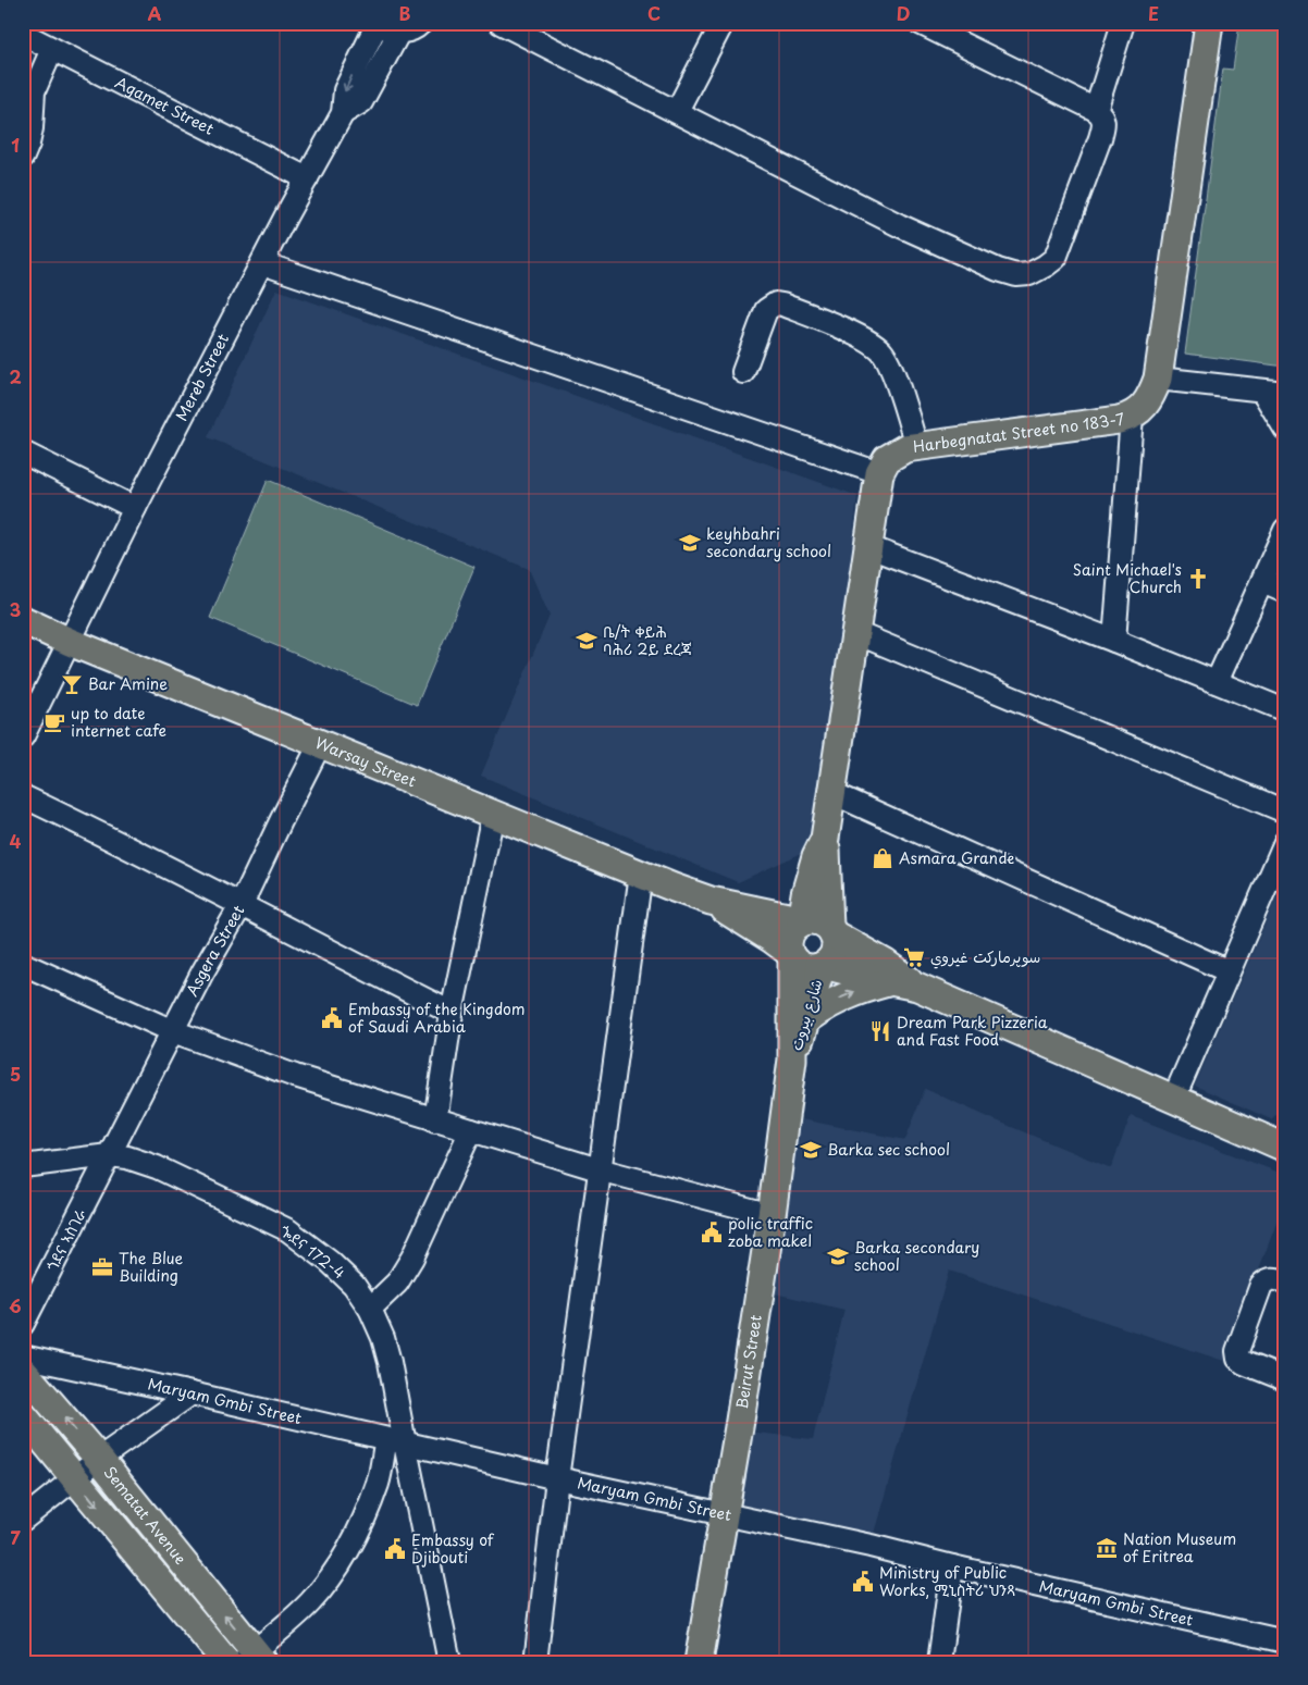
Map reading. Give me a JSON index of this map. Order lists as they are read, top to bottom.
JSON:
{
  "streets": {
    "main road": [
      "Harbegnatat Street no 183-7",
      "Warsay Street",
      "شارع بيروت",
      "Beirut Street",
      "Sematat Avenue"
    ],
    "street": [
      "Agamet Street",
      "Mereb Street",
      "Asgera Street",
      "ጎደና ኣስገራ",
      "ጐደና 172-4",
      "Maryam Gmbi Street"
    ]
  },
  "crossings": [
    ["Agamet Street", "Mereb Street"],
    ["Mereb Street", "Warsay Street"],
    ["Warsay Street", "Asgera Street"],
    ["Warsay Street", "شارع بيروت"],
    ["Asgera Street", "ጎደና ኣስገራ"],
    ["Asgera Street", "ጐደና 172-4"],
    ["شارع بيروت", "Beirut Street"],
    ["ጎደና ኣስገራ", "ጐደና 172-4"],
    ["ጐደና 172-4", "Maryam Gmbi Street"],
    ["Beirut Street", "Maryam Gmbi Street"]
  ],
  "places": {
    "school or university": [
      "keyhbahri secondary school",
      "ቤ/ት ቀይሕ ባሕሪ 2ይ ደረጃ",
      "Barka sec school",
      "Barka secondary school"
    ],
    "church": ["Saint Michael's Church"],
    "bar": ["Bar Amine"],
    "cafe": ["up to date internet cafe"],
    "shop": ["Asmara Grande"],
    "supermarket": ["سوپرمارکت غيروي"],
    "public building": [
      "Embassy of the Kingdom of Saudi Arabia",
      "polic traffic zoba makel",
      "Embassy of Djibouti",
      "Ministry of Public Works, ሚኒስትሪ ህንጻ"
    ],
    "restaurant": ["Dream Park Pizzeria and Fast Food"],
    "office": ["The Blue Building"],
    "museum": ["Nation Museum of Eritrea"]
  },
  "grid": {
    "columns": [
      "A",
      "B",
      "C",
      "D",
      "E"
    ],
    "rows": [
      "1",
      "2",
      "3",
      "4",
      "5",
      "6",
      "7"
    ]
  }
}
